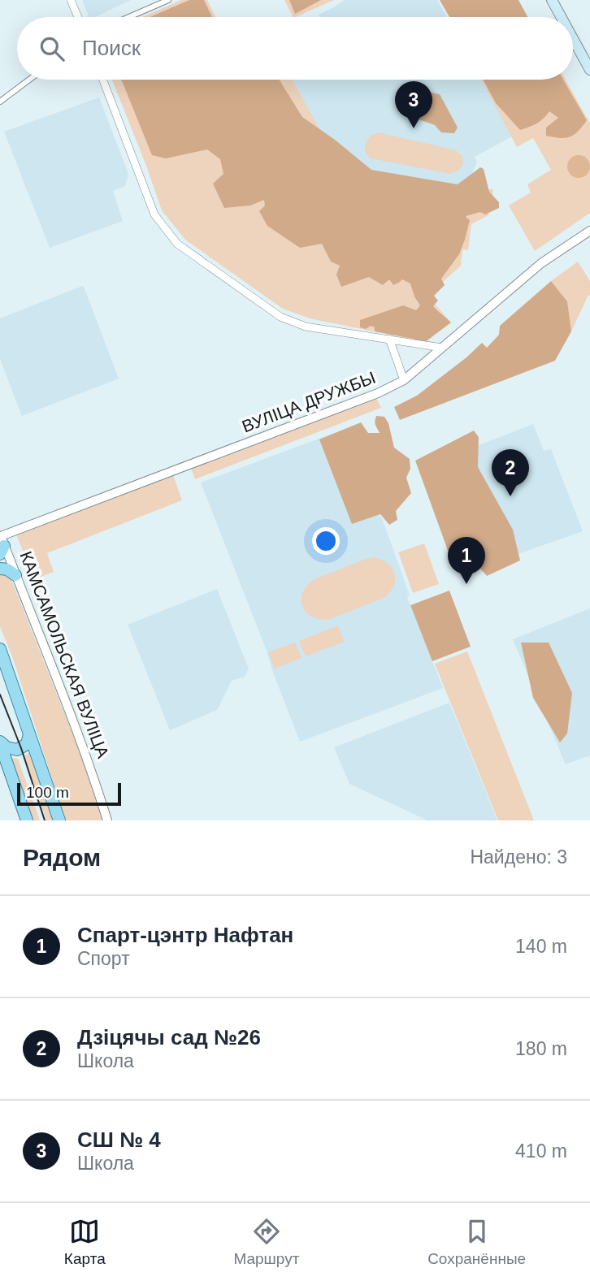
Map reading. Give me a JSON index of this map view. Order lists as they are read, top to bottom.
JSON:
{
  "streets": {
    "street": ["ВУЛІЦА ДРУЖБЫ", "КАМСАМОЛЬСКАЯ ВУЛІЦА"]
  },
  "crossings": [
    ["ВУЛІЦА ДРУЖБЫ", "КАМСАМОЛЬСКАЯ ВУЛІЦА"]
  ],
  "scale_bar": "100 m",
  "page": {
    "search": "Поиск",
    "pins": ["3", "2", "1"],
    "scale": "100 m",
    "heading": ["Рядом", "Найдено: 3"],
    "list": [
      {
        "mark": "1",
        "name": "Спарт-цэнтр Нафтан",
        "note": "Спорт",
        "value": "140 m"
      },
      {
        "mark": "2",
        "name": "Дзіцячы сад №26",
        "note": "Школа",
        "value": "180 m"
      },
      {
        "mark": "3",
        "name": "СШ № 4",
        "note": "Школа",
        "value": "410 m"
      }
    ],
    "nav": ["Карта", "Маршрут", "Сохранённые"]
  }
}
